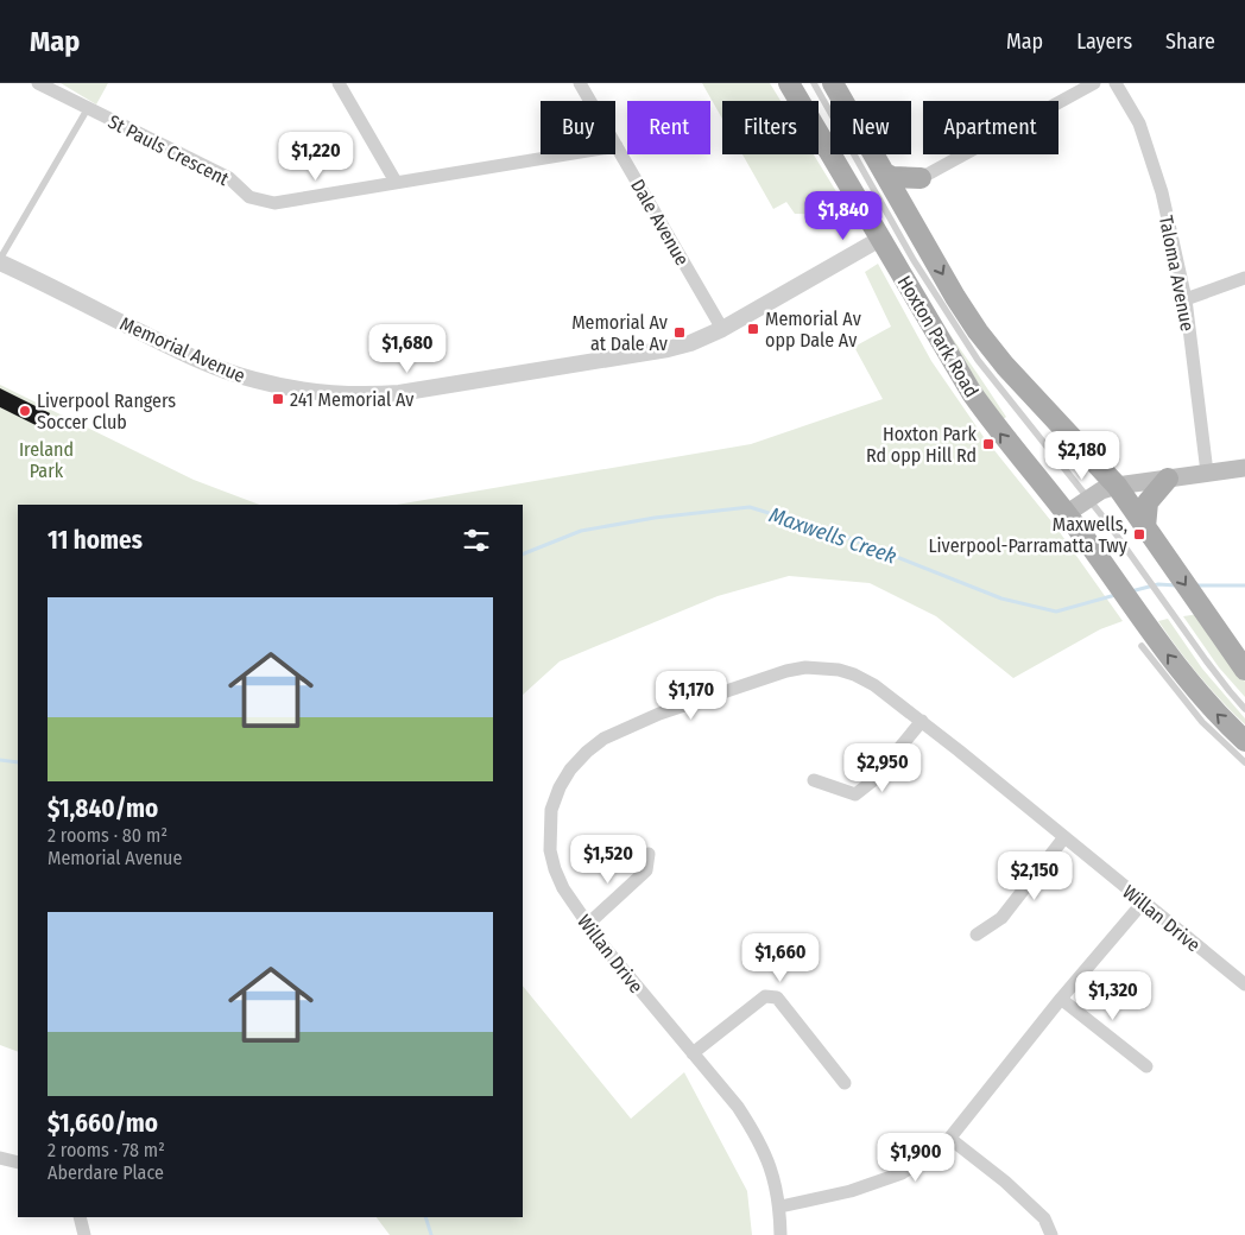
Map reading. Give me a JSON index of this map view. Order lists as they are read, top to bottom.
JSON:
{
  "streets": {
    "main road": ["Hoxton Park Road"],
    "street": [
      "St Pauls Crescent",
      "Dale Avenue",
      "Taloma Avenue",
      "Memorial Avenue",
      "Willan Drive"
    ]
  },
  "crossings": [
    ["St Pauls Crescent", "Dale Avenue"],
    ["Dale Avenue", "Memorial Avenue"],
    ["Hoxton Park Road", "Memorial Avenue"]
  ],
  "water": ["Maxwells Creek"],
  "parks": ["Ireland Park"],
  "places": {
    "transit": [
      "Memorial Av opp Dale Av",
      "Memorial Av at Dale Av",
      "241 Memorial Av",
      "Hoxton Park Rd opp Hill Rd",
      "Maxwells, Liverpool-Parramatta Twy"
    ],
    "other": ["Liverpool Rangers Soccer Club"]
  },
  "page": {
    "header": "Map",
    "nav": ["Map", "Layers", "Share"],
    "chip": [
      "Buy",
      "Rent",
      "Filters",
      "New",
      "Apartment"
    ],
    "price": [
      "$1,220",
      "$1,840",
      "$1,680",
      "$2,180",
      "$1,170",
      "$2,950",
      "$1,520",
      "$2,150",
      "$1,660",
      "$1,320",
      "$1,900"
    ],
    "heading": "11 homes",
    "list": [
      {
        "name": "$1,840/mo",
        "note": "2 rooms · 80 m² · Memorial Avenue"
      },
      {
        "name": "$1,660/mo",
        "note": "2 rooms · 78 m² · Aberdare Place"
      }
    ]
  }
}
